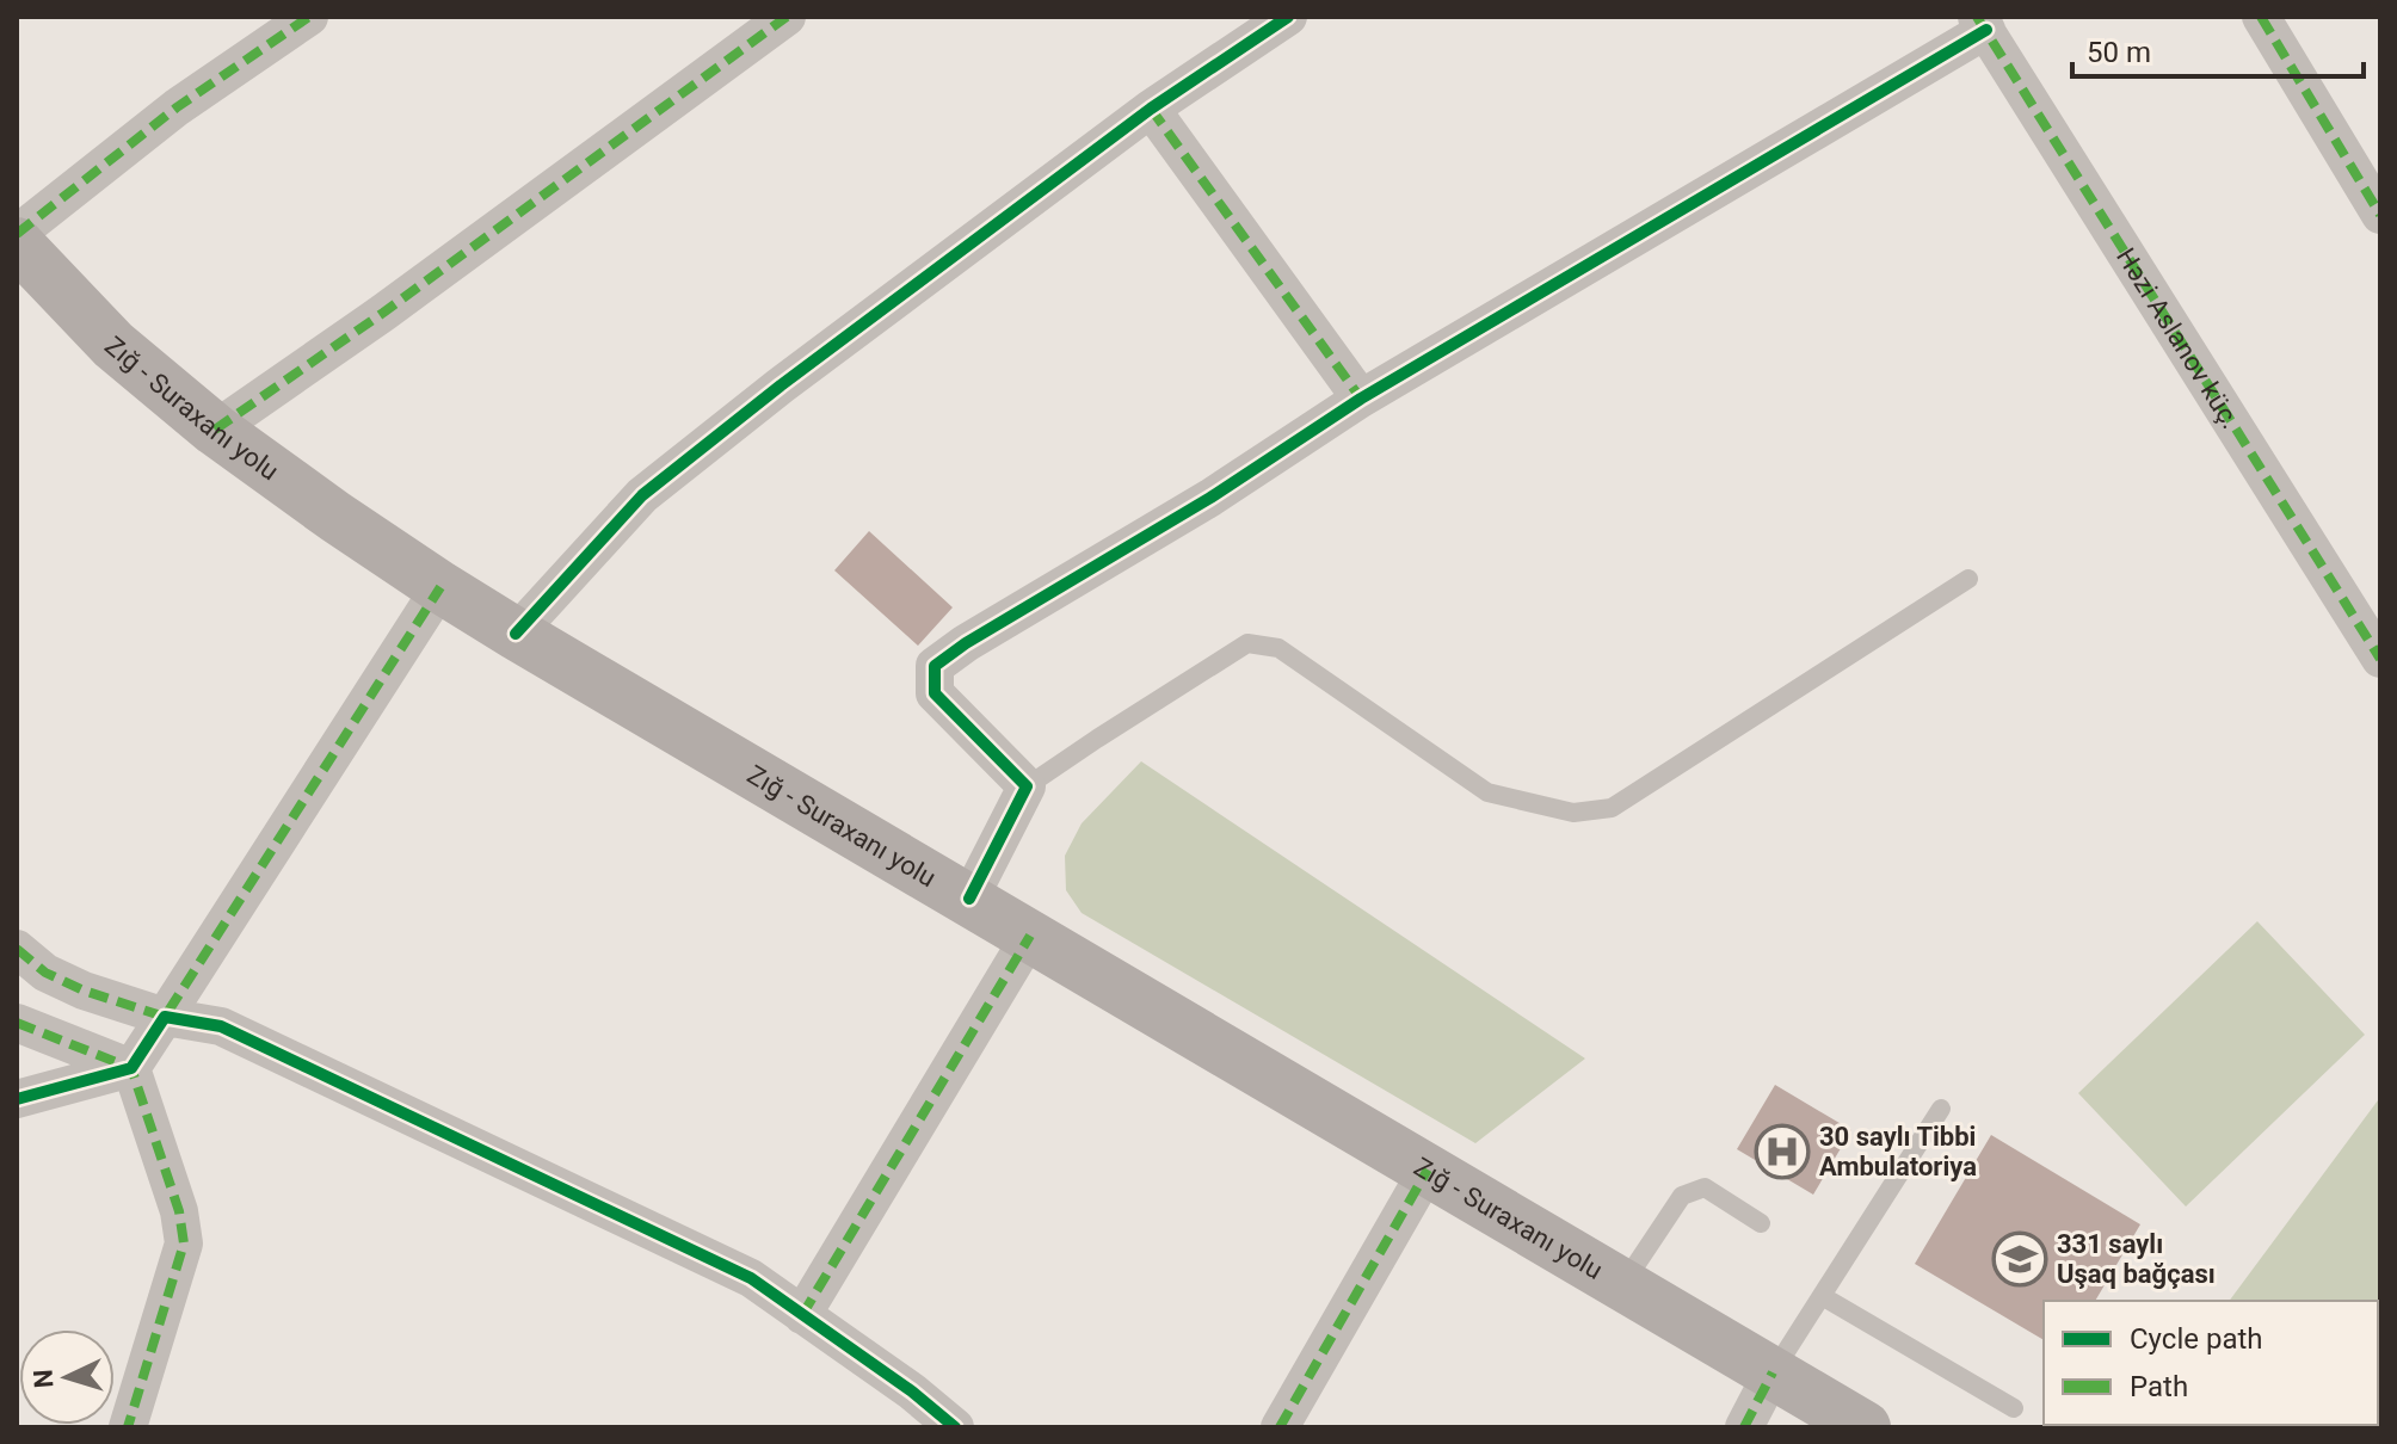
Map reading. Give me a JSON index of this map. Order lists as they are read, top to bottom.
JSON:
{
  "streets": {
    "main road": ["Zığ - Suraxanı yolu"],
    "street": ["Həzi Aslanov küç."]
  },
  "places": {
    "hospital": ["30 saylı Tibbi Ambulatoriya"],
    "school or university": ["331 saylı Uşaq bağçası"]
  },
  "legend": ["Cycle path", "Path"],
  "scale_bar": "50 m",
  "north": "left"
}
